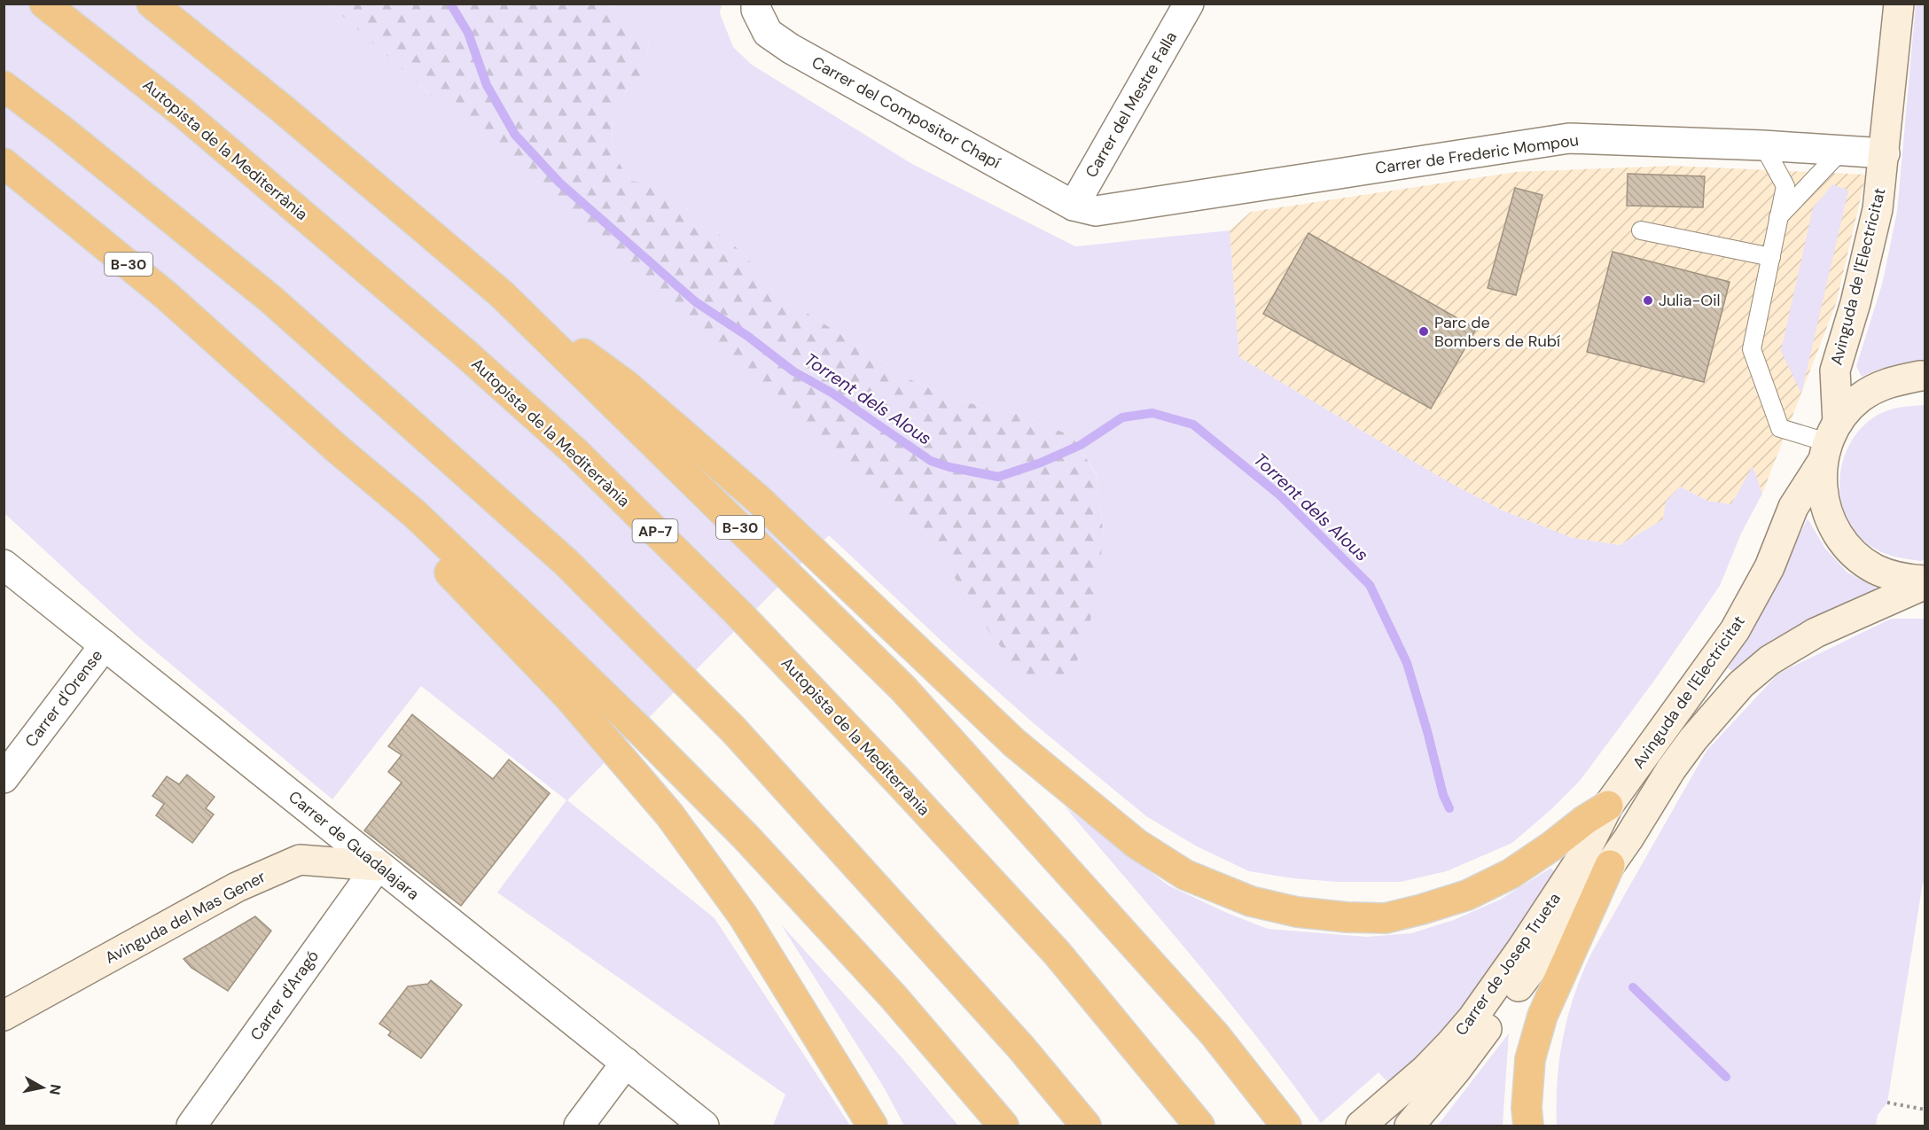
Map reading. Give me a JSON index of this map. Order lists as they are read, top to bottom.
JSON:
{
  "streets": {
    "highway": ["Autopista de la Mediterrània", "B-30", "AP-7"],
    "street": [
      "Carrer del Mestre Falla",
      "Carrer del Compositor Chapí",
      "Carrer de Frederic Mompou",
      "Avinguda de l'Electricitat",
      "Carrer d'Orense",
      "Carrer de Guadalajara",
      "Avinguda del Mas Gener",
      "Carrer de Josep Trueta",
      "Carrer d'Aragó"
    ]
  },
  "crossings": [
    ["Carrer del Mestre Falla", "Carrer del Compositor Chapí"],
    ["Carrer del Mestre Falla", "Carrer de Frederic Mompou"],
    ["Carrer del Compositor Chapí", "Carrer de Frederic Mompou"],
    ["Carrer de Frederic Mompou", "Avinguda de l'Electricitat"],
    ["Avinguda de l'Electricitat", "Carrer de Josep Trueta"],
    ["Carrer d'Orense", "Carrer de Guadalajara"],
    ["Carrer de Guadalajara", "Avinguda del Mas Gener"],
    ["Carrer de Guadalajara", "Carrer d'Aragó"],
    ["Avinguda del Mas Gener", "Carrer d'Aragó"]
  ],
  "water": ["Torrent dels Alous"],
  "places": ["Julia-Oil", "Parc de Bombers de Rubí"],
  "north": "right"
}
